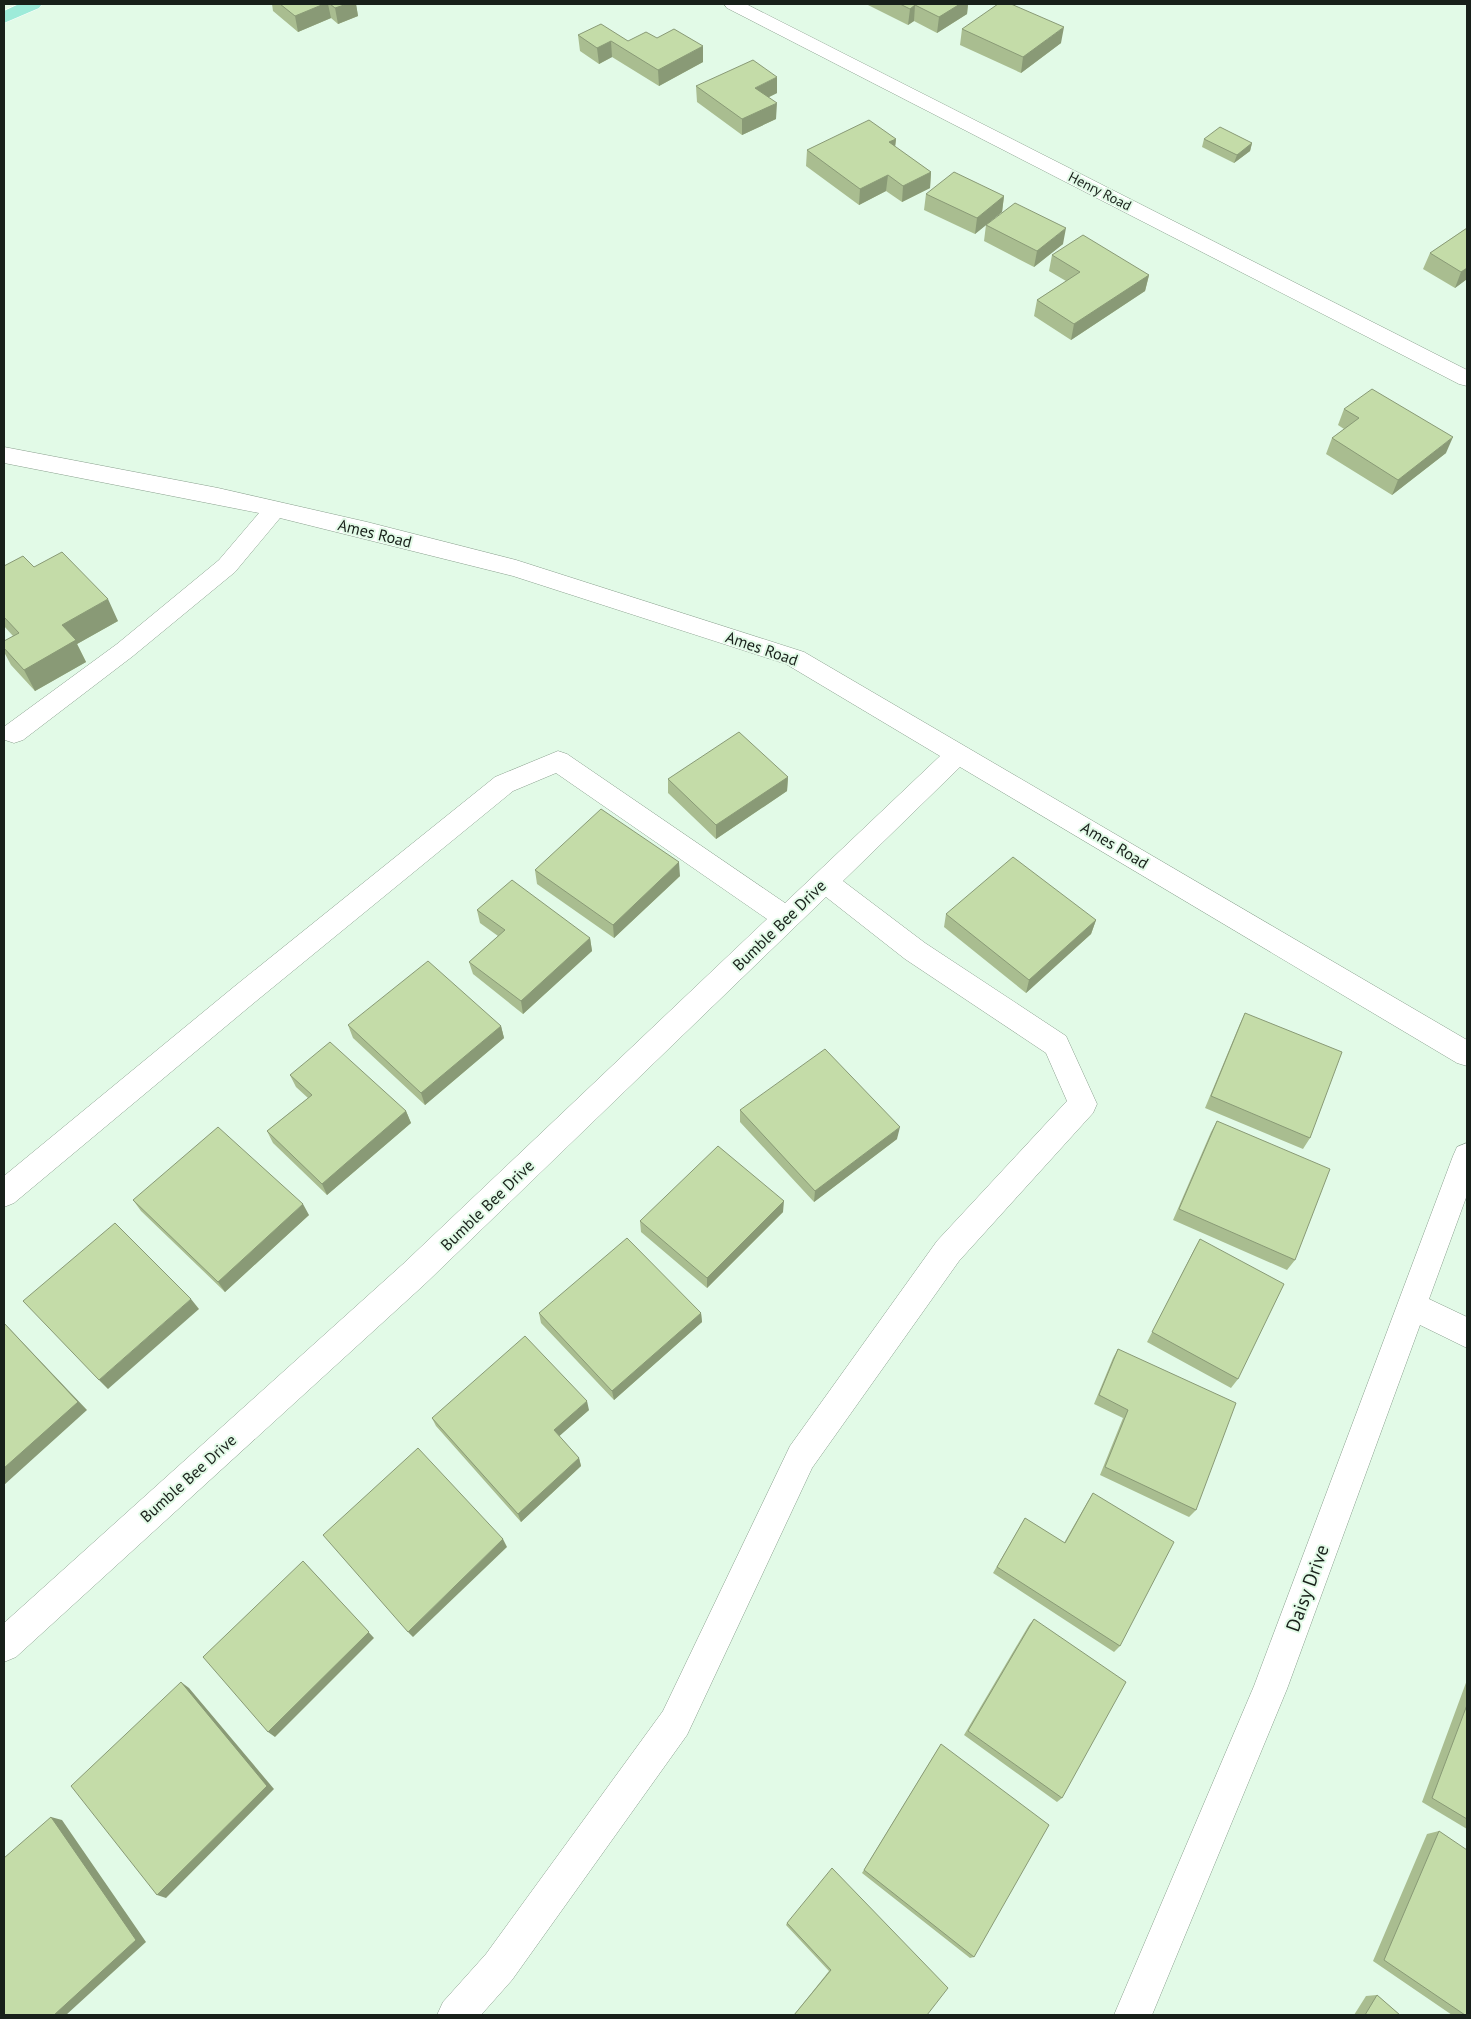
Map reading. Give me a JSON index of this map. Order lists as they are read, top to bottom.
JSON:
{
  "streets": {
    "street": [
      "Henry Road",
      "Ames Road",
      "Bumble Bee Drive",
      "Daisy Drive"
    ]
  },
  "crossings": [
    ["Ames Road", "Bumble Bee Drive"]
  ]
}
